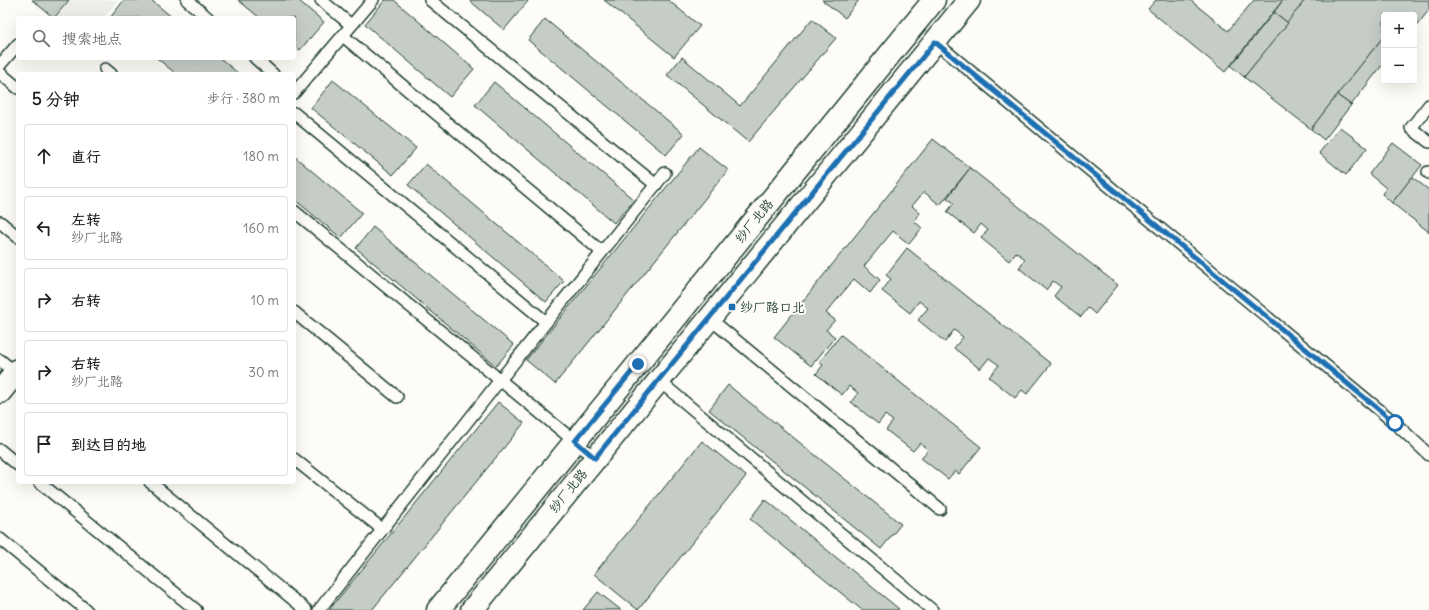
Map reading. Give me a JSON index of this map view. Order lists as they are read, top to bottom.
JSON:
{
  "streets": {
    "main road": ["纱厂北路"]
  },
  "places": {
    "transit": ["纱厂路口北"]
  },
  "page": {
    "map_buttons": ["+", "−"],
    "search": "搜索地点",
    "heading": ["5 分钟", "步行 · 380 m"],
    "list": [
      ["直行", "180 m"],
      ["左转", "纱厂北路", "160 m"],
      ["右转", "10 m"],
      ["右转", "纱厂北路", "30 m"],
      "到达目的地"
    ]
  }
}
